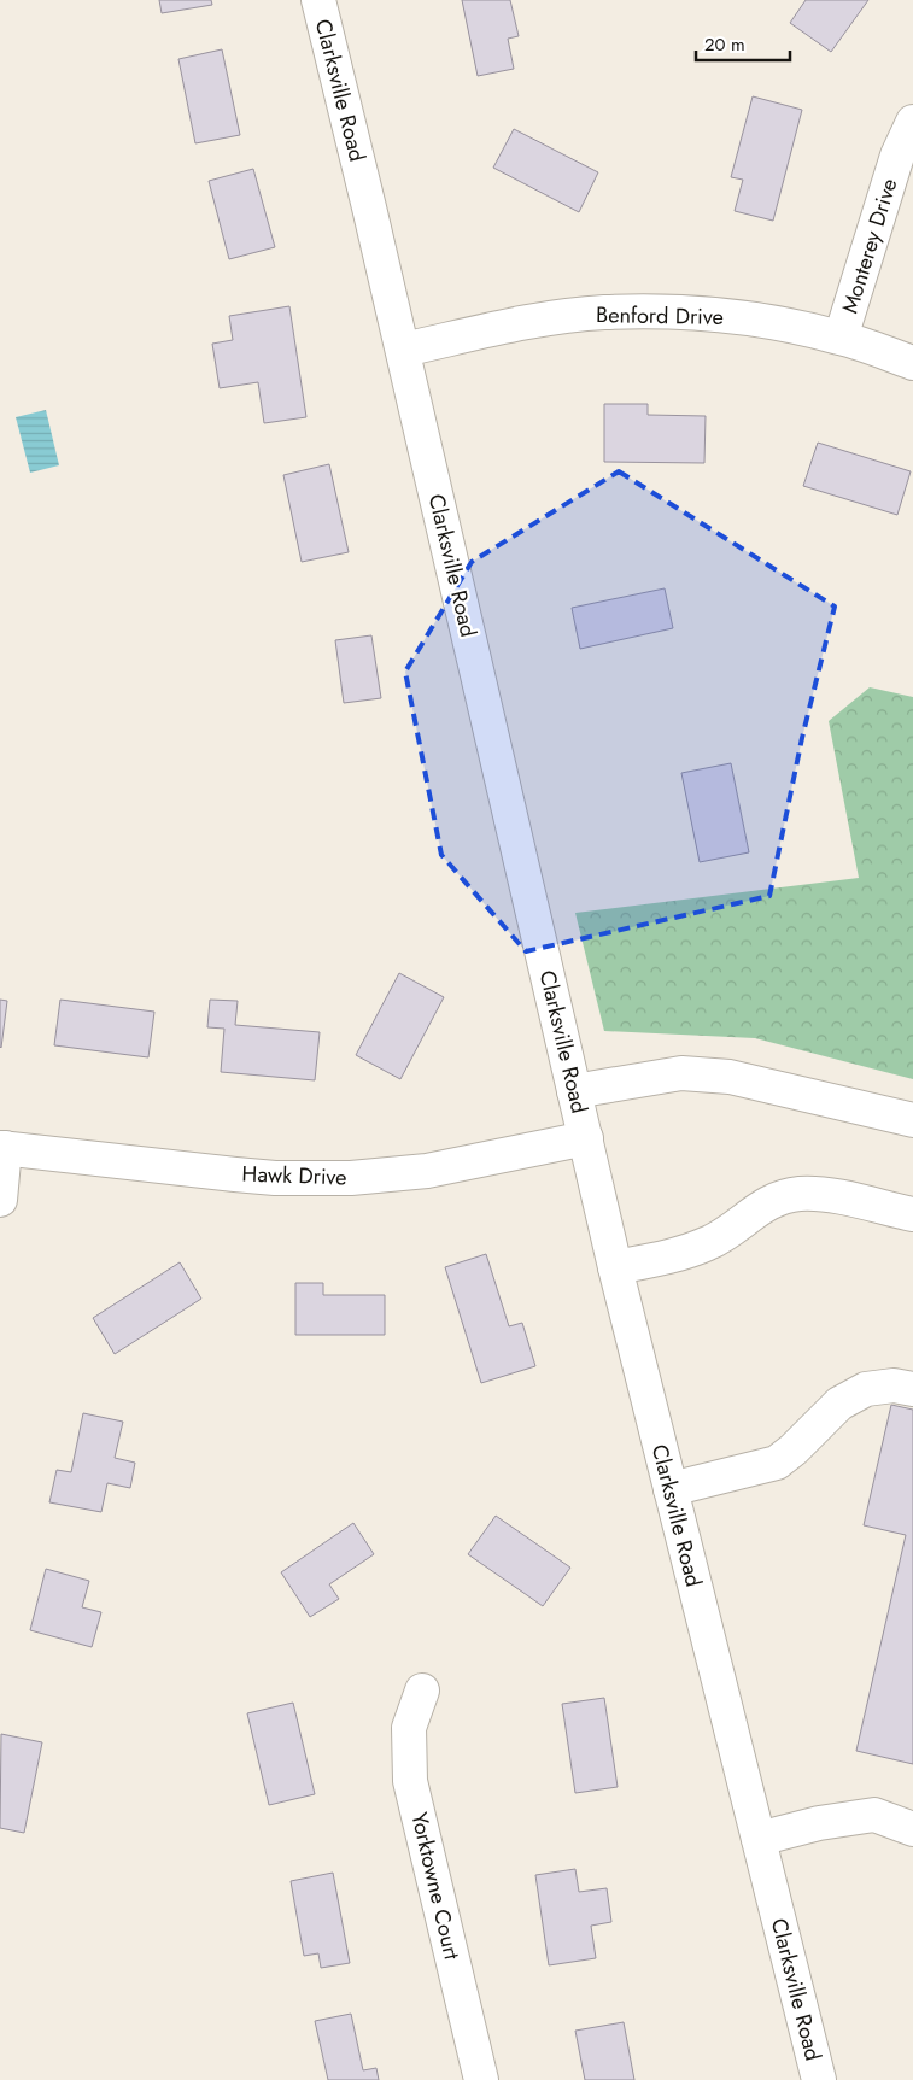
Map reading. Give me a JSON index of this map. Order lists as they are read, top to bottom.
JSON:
{
  "streets": {
    "street": [
      "Clarksville Road",
      "Monterey Drive",
      "Benford Drive",
      "Hawk Drive",
      "Yorktowne Court"
    ]
  },
  "crossings": [
    ["Clarksville Road", "Benford Drive"],
    ["Clarksville Road", "Hawk Drive"],
    ["Monterey Drive", "Benford Drive"]
  ],
  "scale_bar": "20 m"
}
